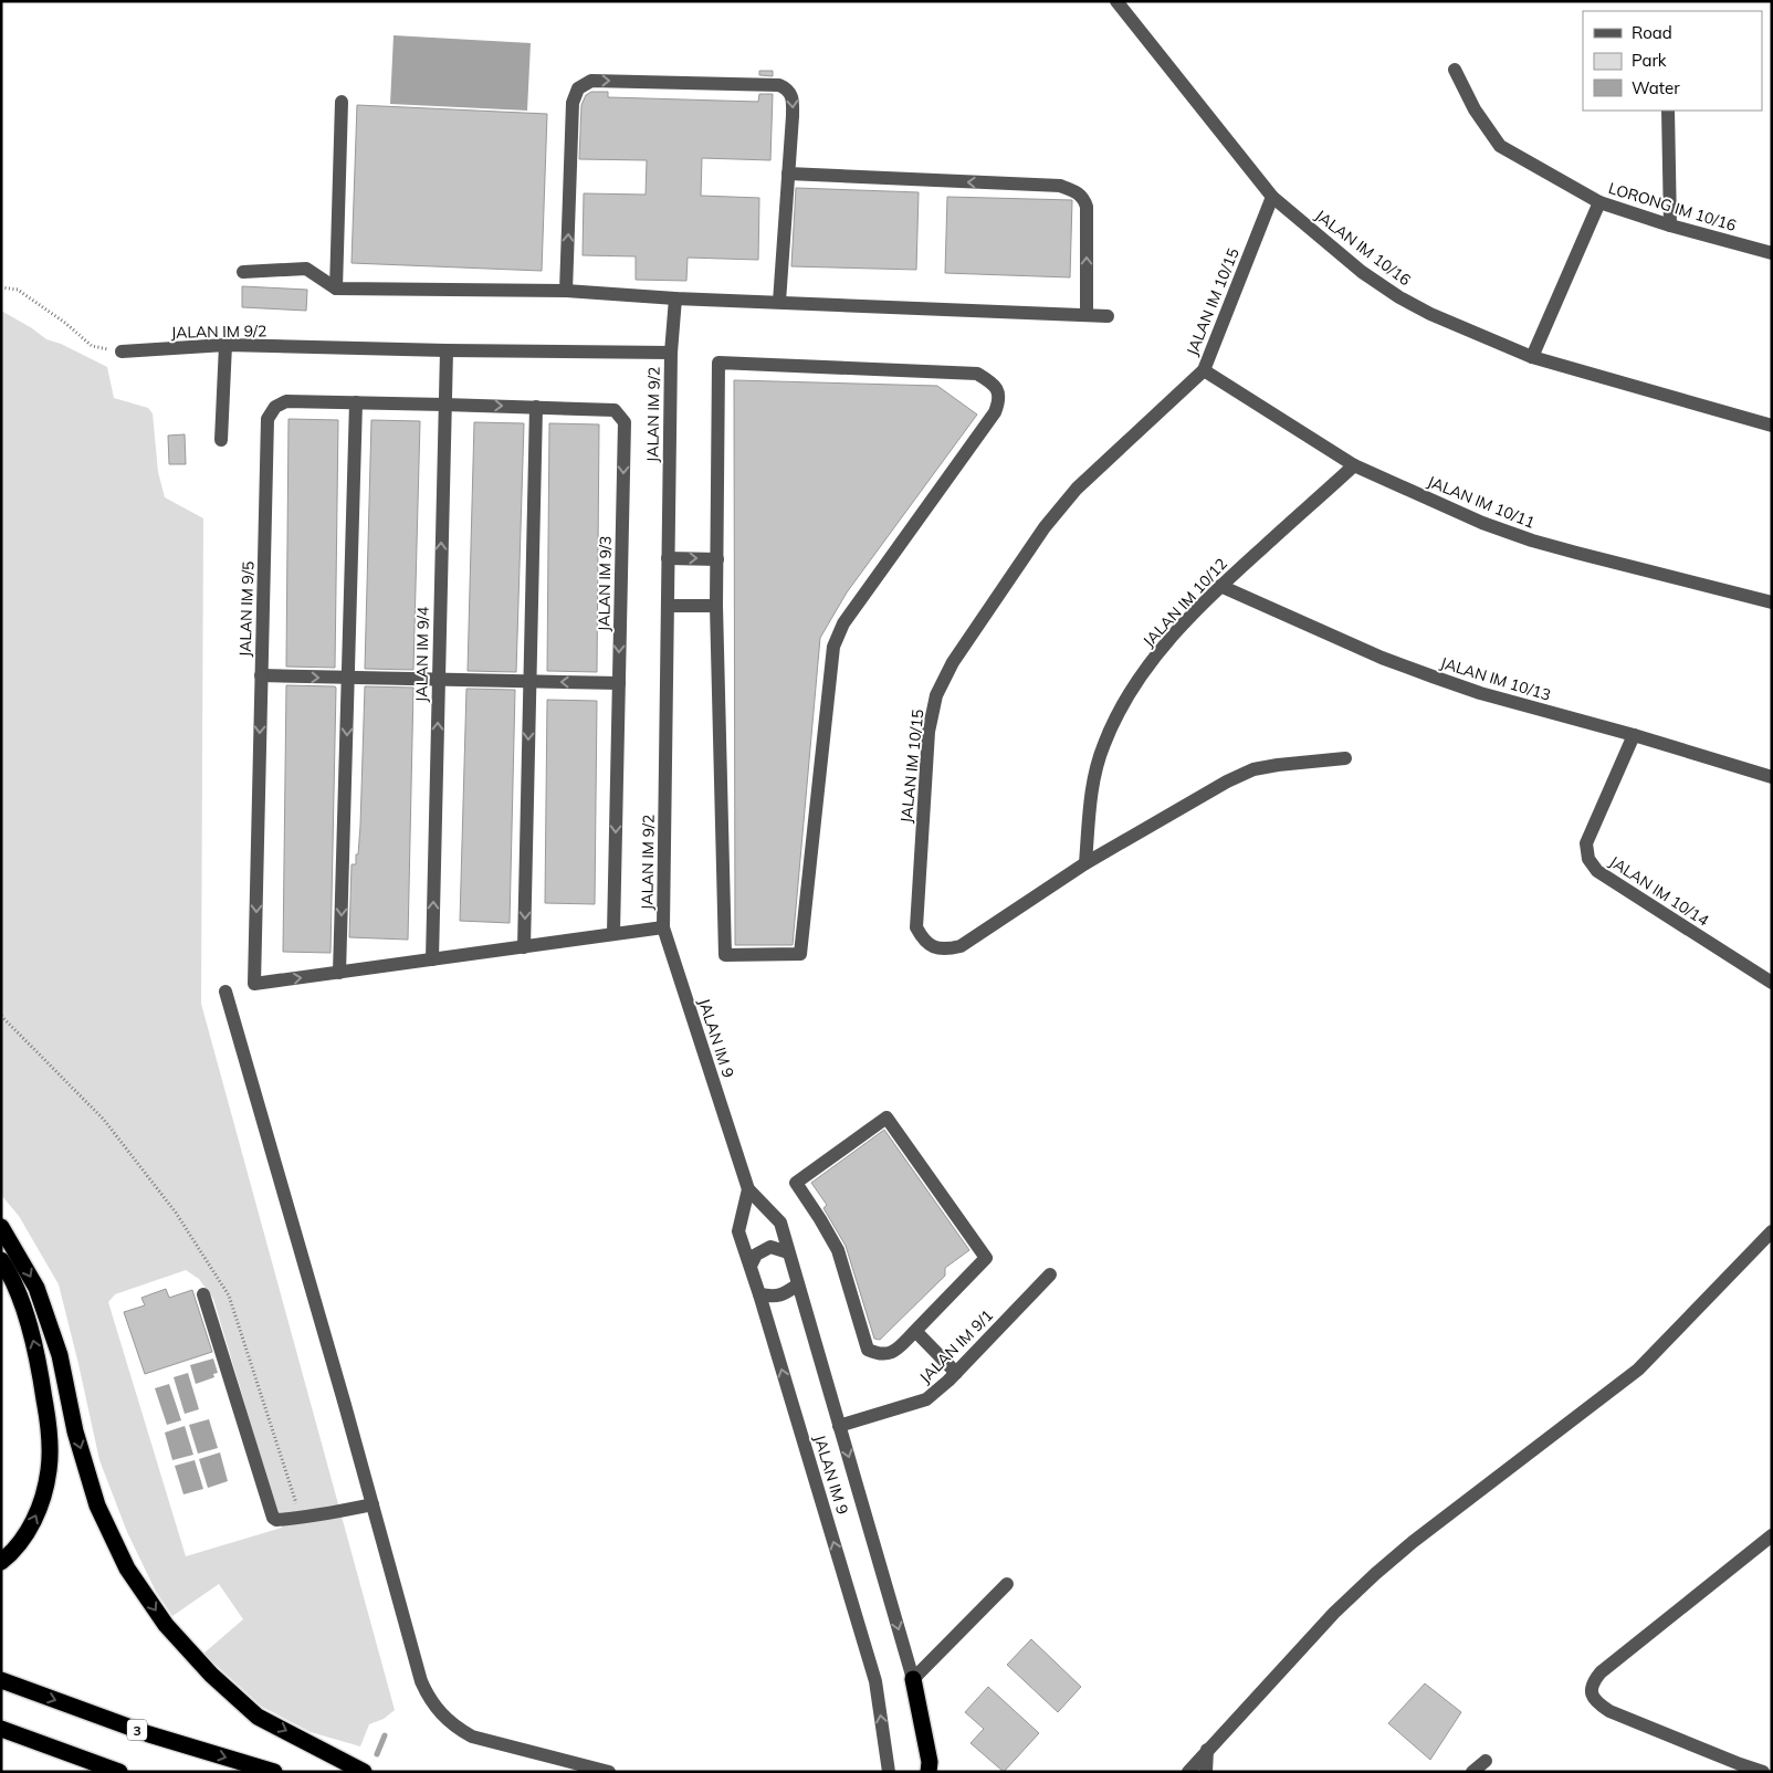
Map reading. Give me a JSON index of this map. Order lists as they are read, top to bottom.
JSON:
{
  "streets": {
    "highway": ["3"],
    "street": [
      "LORONG IM 10/16",
      "JALAN IM 10/16",
      "JALAN IM 10/15",
      "JALAN IM 9/2",
      "JALAN IM 10/11",
      "JALAN IM 9/3",
      "JALAN IM 10/12",
      "JALAN IM 9/5",
      "JALAN IM 9/4",
      "JALAN IM 10/13",
      "JALAN IM 10/14",
      "JALAN IM 9",
      "JALAN IM 9/1"
    ]
  },
  "crossings": [
    ["JALAN IM 10/16", "JALAN IM 10/15"],
    ["JALAN IM 10/15", "JALAN IM 10/11"],
    ["JALAN IM 10/15", "JALAN IM 10/12"],
    ["JALAN IM 9/2", "JALAN IM 9/4"],
    ["JALAN IM 9/2", "JALAN IM 9"],
    ["JALAN IM 10/11", "JALAN IM 10/12"],
    ["JALAN IM 9/3", "JALAN IM 9/5"],
    ["JALAN IM 9/3", "JALAN IM 9/4"],
    ["JALAN IM 10/12", "JALAN IM 10/13"],
    ["JALAN IM 9/5", "JALAN IM 9/4"],
    ["JALAN IM 10/13", "JALAN IM 10/14"],
    ["JALAN IM 9", "JALAN IM 9/1"]
  ],
  "legend": ["Road", "Park", "Water"]
}
